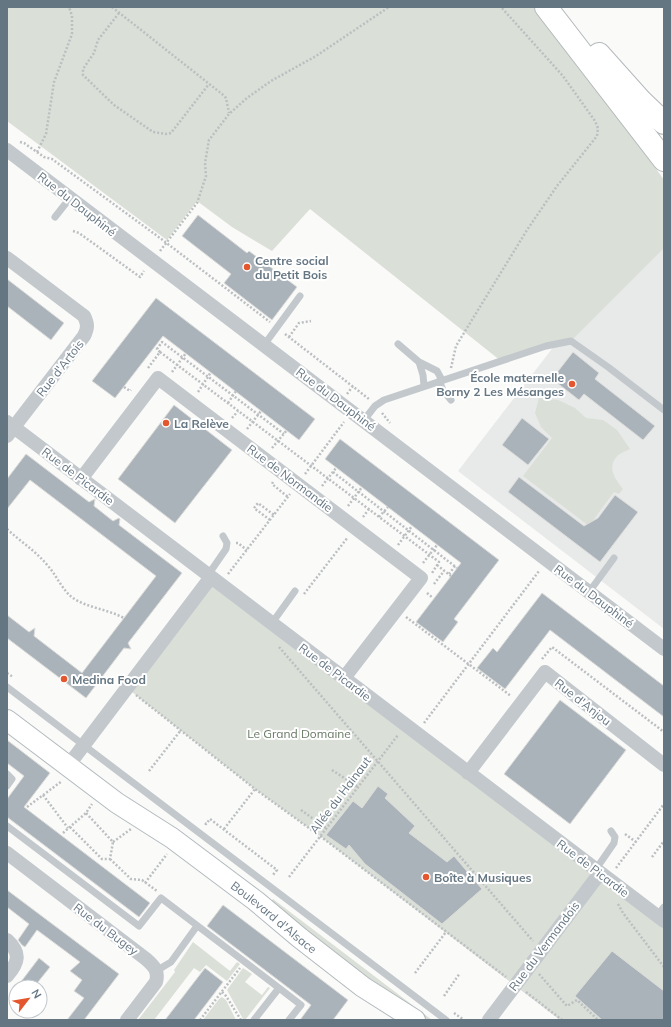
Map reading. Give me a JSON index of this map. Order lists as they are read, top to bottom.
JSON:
{
  "streets": {
    "street": [
      "Rue du Dauphiné",
      "Rue d'Artois",
      "Rue de Picardie",
      "Rue de Normandie",
      "Rue d'Anjou",
      "Boulevard d'Alsace",
      "Rue du Bugey",
      "Rue du Vermandois"
    ],
    "path": ["Allée du Hainaut"]
  },
  "crossings": [
    ["Rue d'Artois", "Rue de Picardie"],
    ["Rue de Picardie", "Rue d'Anjou"],
    ["Rue de Picardie", "Allée du Hainaut"],
    ["Rue de Picardie", "Rue du Vermandois"]
  ],
  "parks": ["Le Grand Domaine"],
  "places": [
    "Centre social du Petit Bois",
    "École maternelle Borny 2 Les Mésanges",
    "La Relève",
    "Medina Food",
    "Boîte à Musiques"
  ],
  "north": "top right"
}
